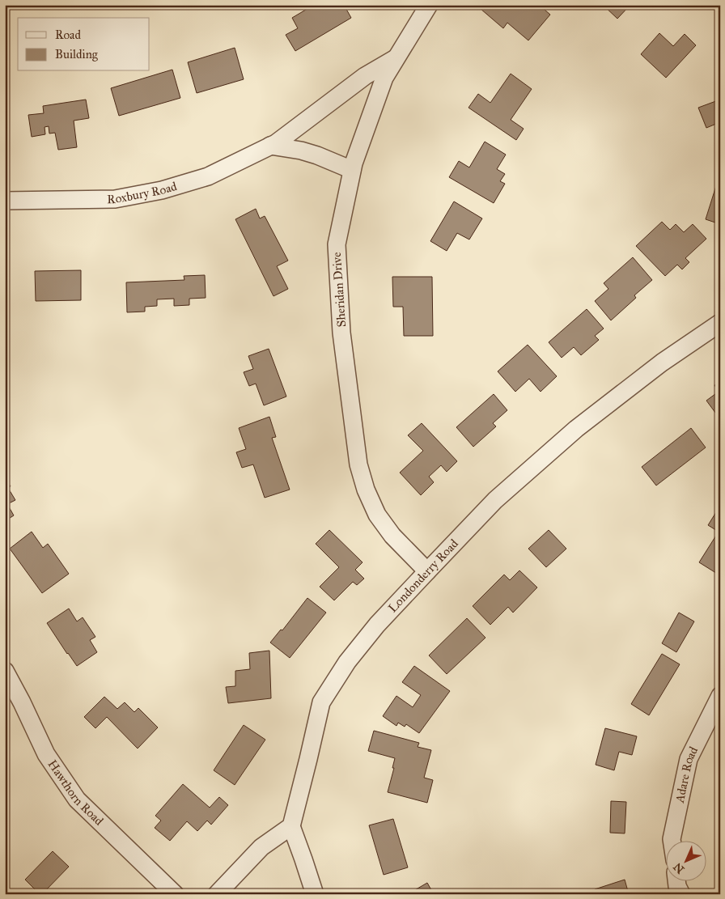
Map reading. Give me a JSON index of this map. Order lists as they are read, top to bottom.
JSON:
{
  "streets": {
    "street": [
      "Roxbury Road",
      "Sheridan Drive",
      "Londonderry Road",
      "Adare Road",
      "Hawthorn Road"
    ]
  },
  "crossings": [
    ["Roxbury Road", "Sheridan Drive"],
    ["Sheridan Drive", "Londonderry Road"]
  ],
  "legend": ["Road", "Building"],
  "north": "bottom left"
}
